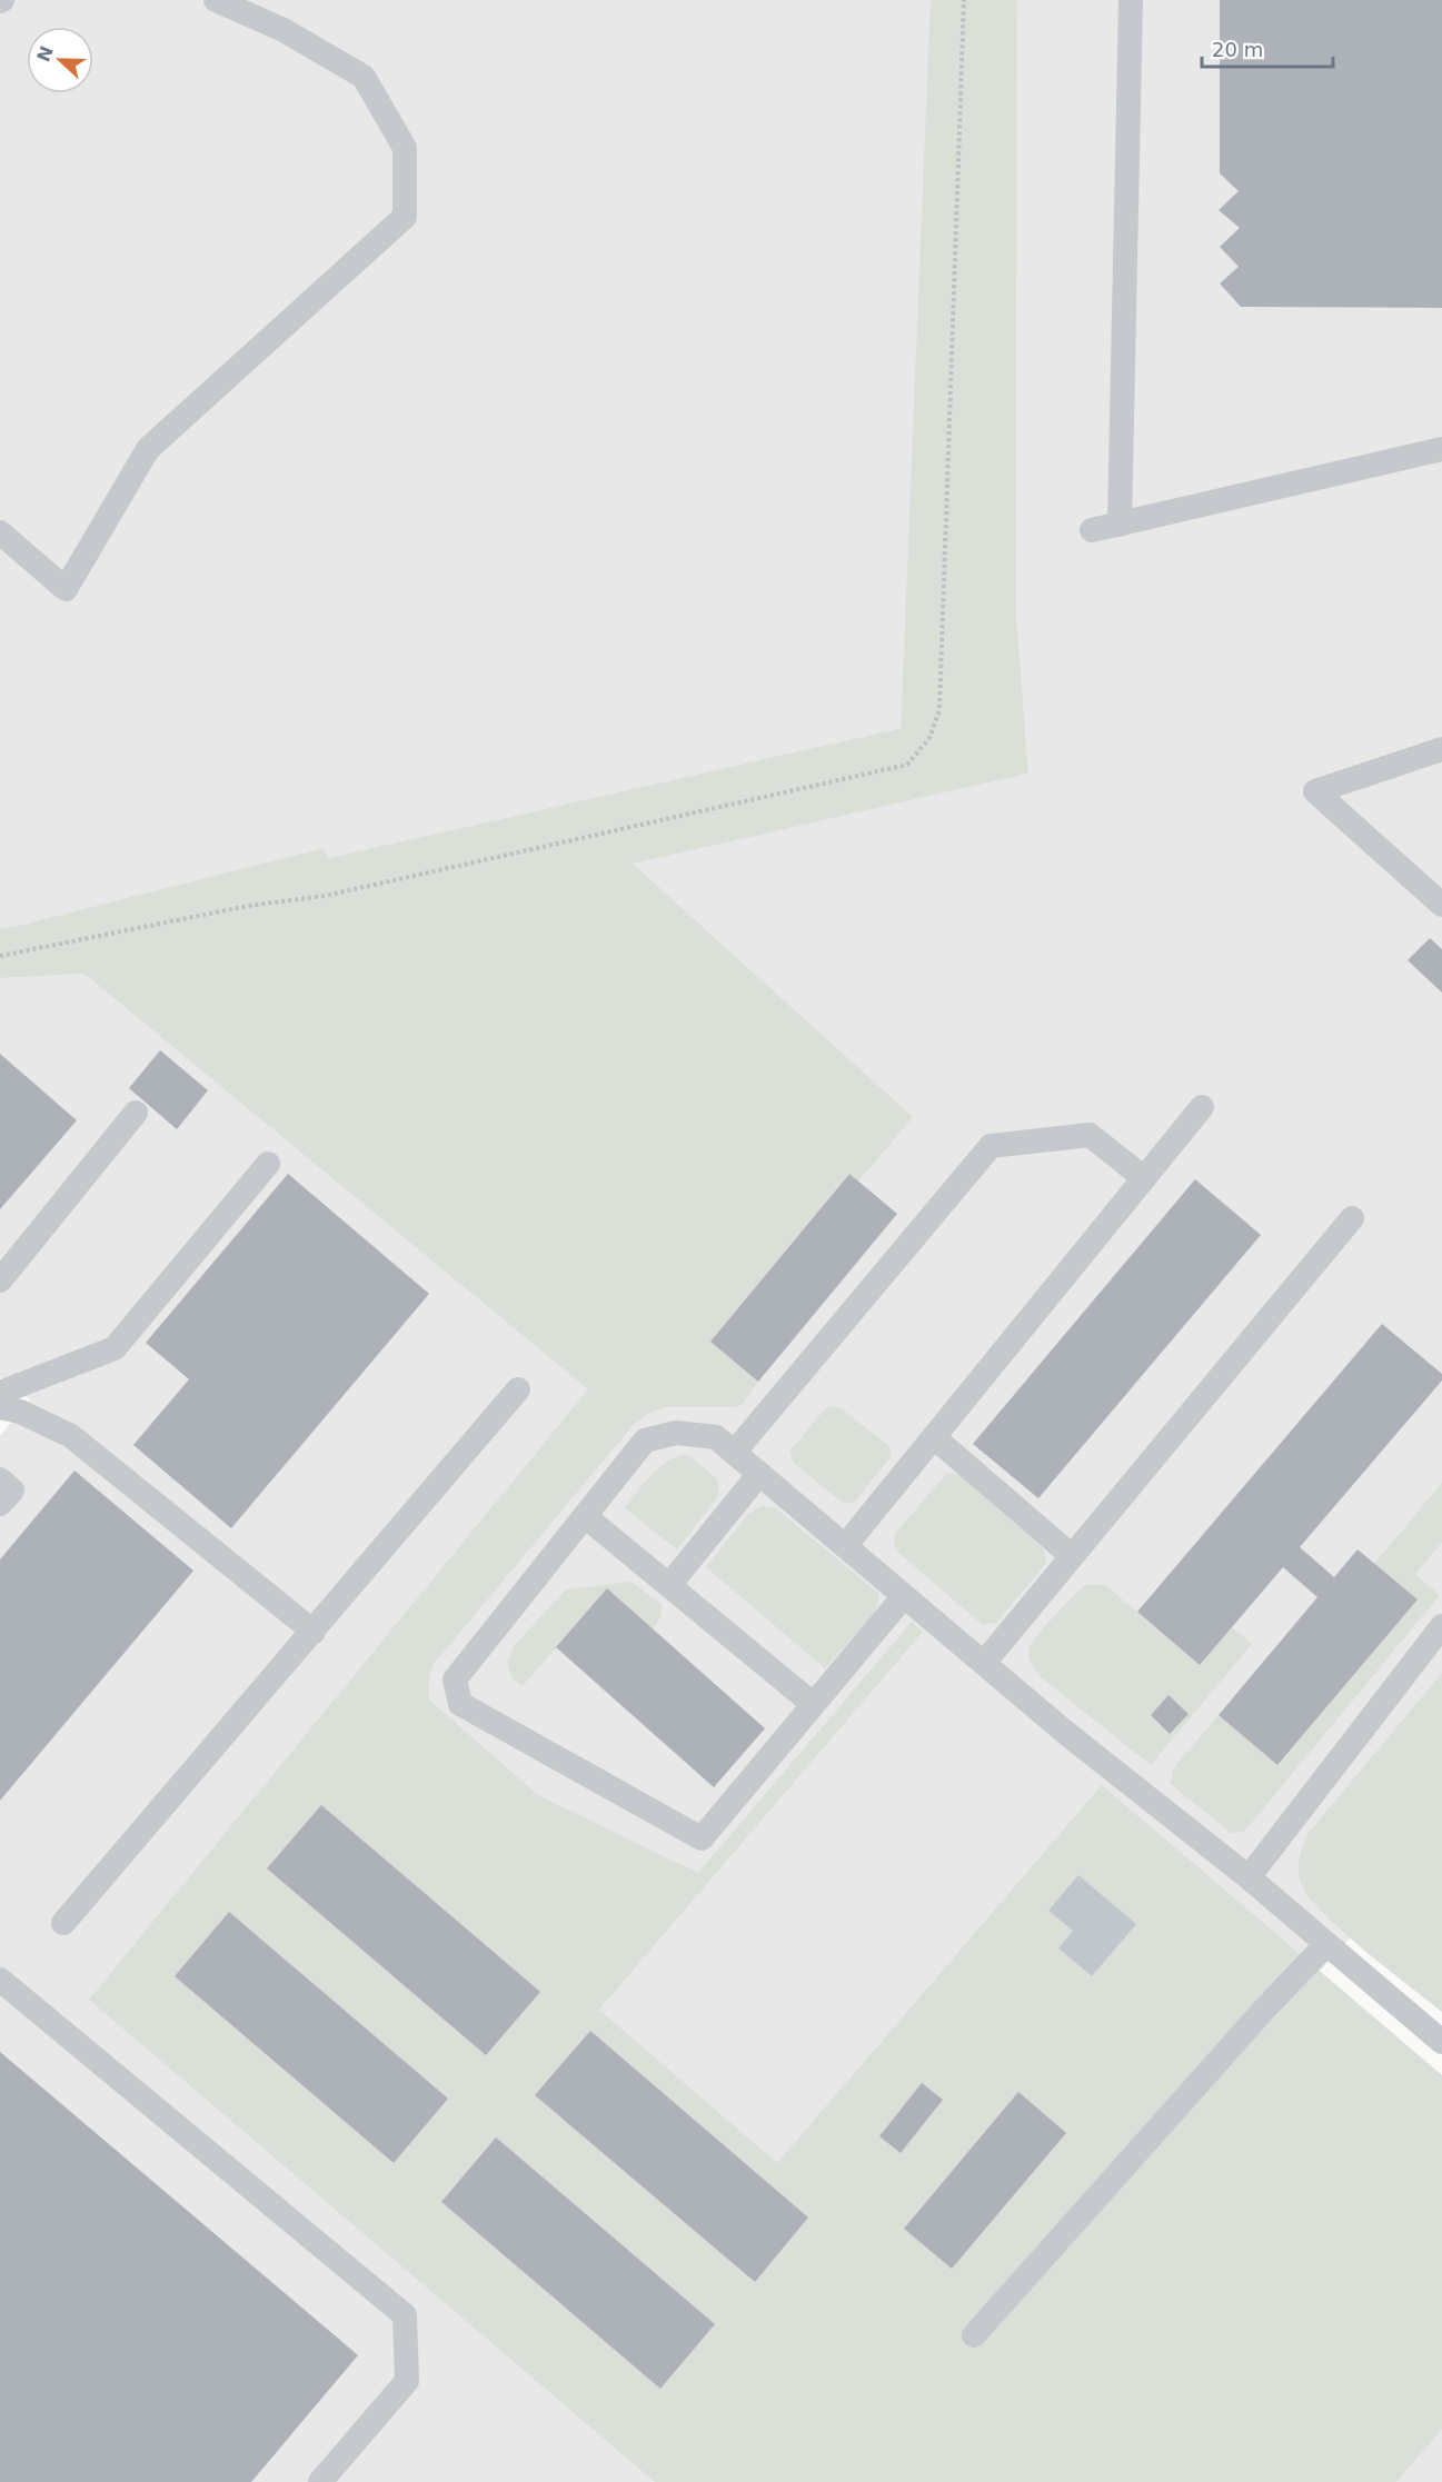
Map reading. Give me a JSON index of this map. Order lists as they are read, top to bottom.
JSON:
{
  "scale_bar": "20 m",
  "north": "left"
}
